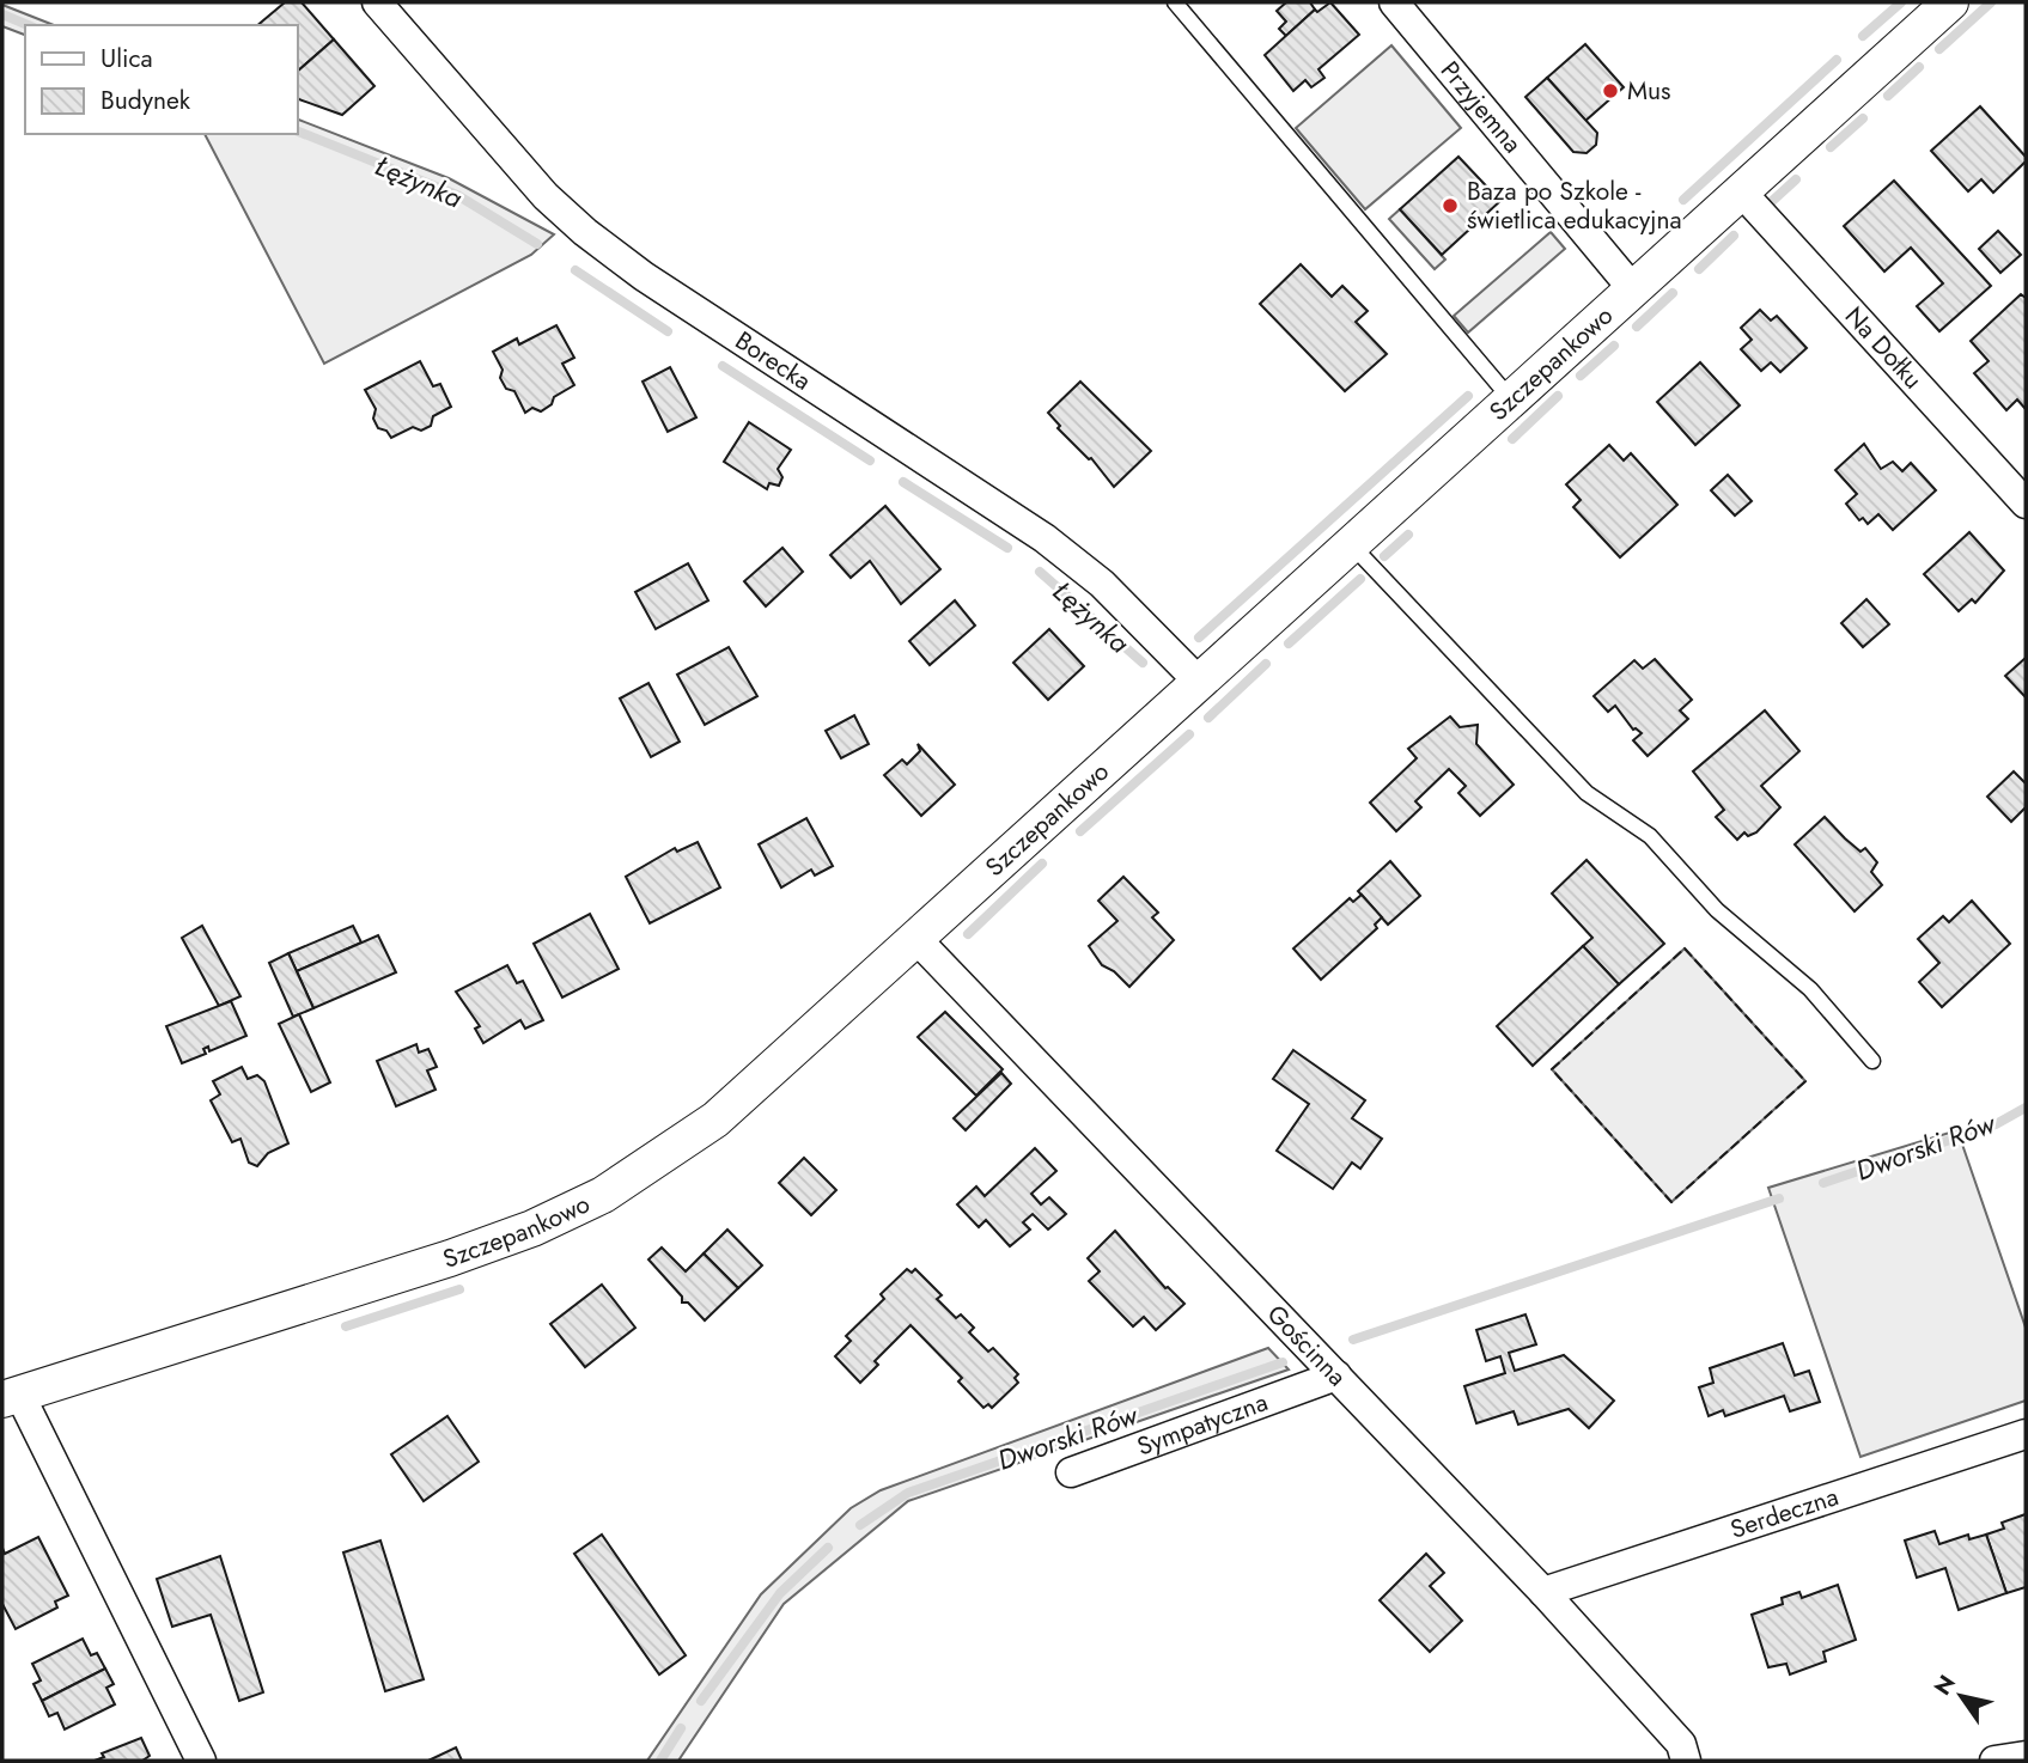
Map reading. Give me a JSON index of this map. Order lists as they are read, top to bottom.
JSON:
{
  "streets": {
    "street": [
      "Przyjemna",
      "Na Dołku",
      "Borecka",
      "Szczepankowo",
      "Gościnna",
      "Sympatyczna",
      "Serdeczna"
    ]
  },
  "crossings": [
    ["Przyjemna", "Szczepankowo"],
    ["Na Dołku", "Szczepankowo"],
    ["Borecka", "Szczepankowo"],
    ["Szczepankowo", "Gościnna"],
    ["Gościnna", "Sympatyczna"],
    ["Gościnna", "Serdeczna"]
  ],
  "water": ["Łężynka", "Dworski Rów"],
  "places": ["Mus", "Baza po Szkole - świetlica edukacyjna"],
  "legend": ["Ulica", "Budynek"],
  "north": "top left"
}
